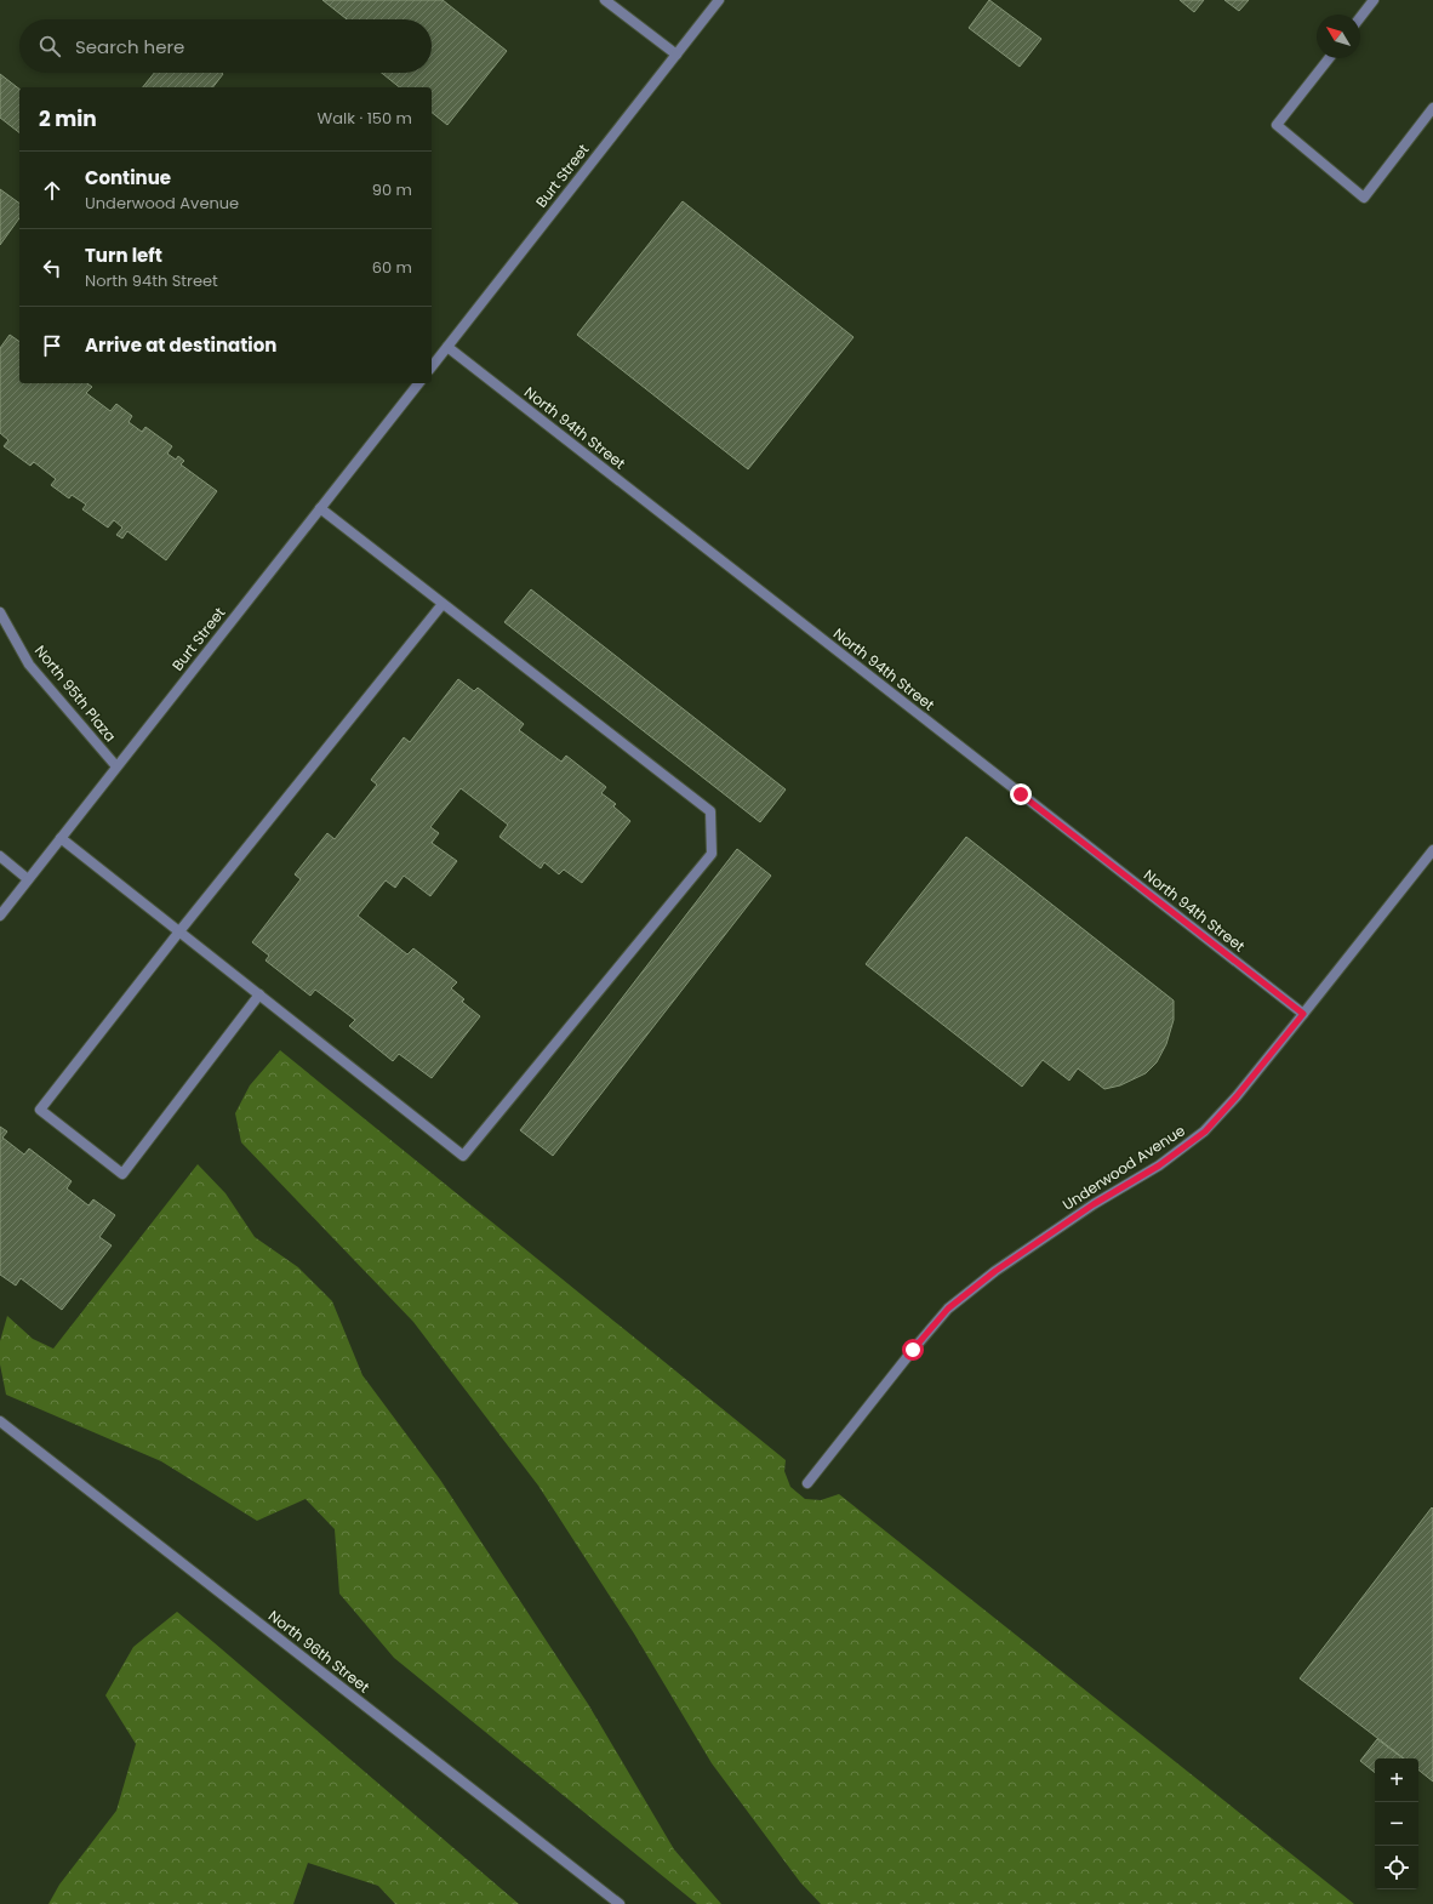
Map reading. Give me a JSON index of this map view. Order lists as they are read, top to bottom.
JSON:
{
  "streets": {
    "street": [
      "Burt Street",
      "North 94th Street",
      "North 95th Plaza",
      "Underwood Avenue",
      "North 96th Street"
    ]
  },
  "crossings": [
    ["Burt Street", "North 94th Street"],
    ["Burt Street", "North 95th Plaza"],
    ["North 94th Street", "Underwood Avenue"]
  ],
  "north": "top left",
  "page": {
    "search": "Search here",
    "heading": ["2 min", "Walk · 150 m"],
    "list": [
      ["Continue", "Underwood Avenue", "90 m"],
      ["Turn left", "North 94th Street", "60 m"],
      "Arrive at destination"
    ],
    "map_buttons": ["+", "−"]
  }
}
